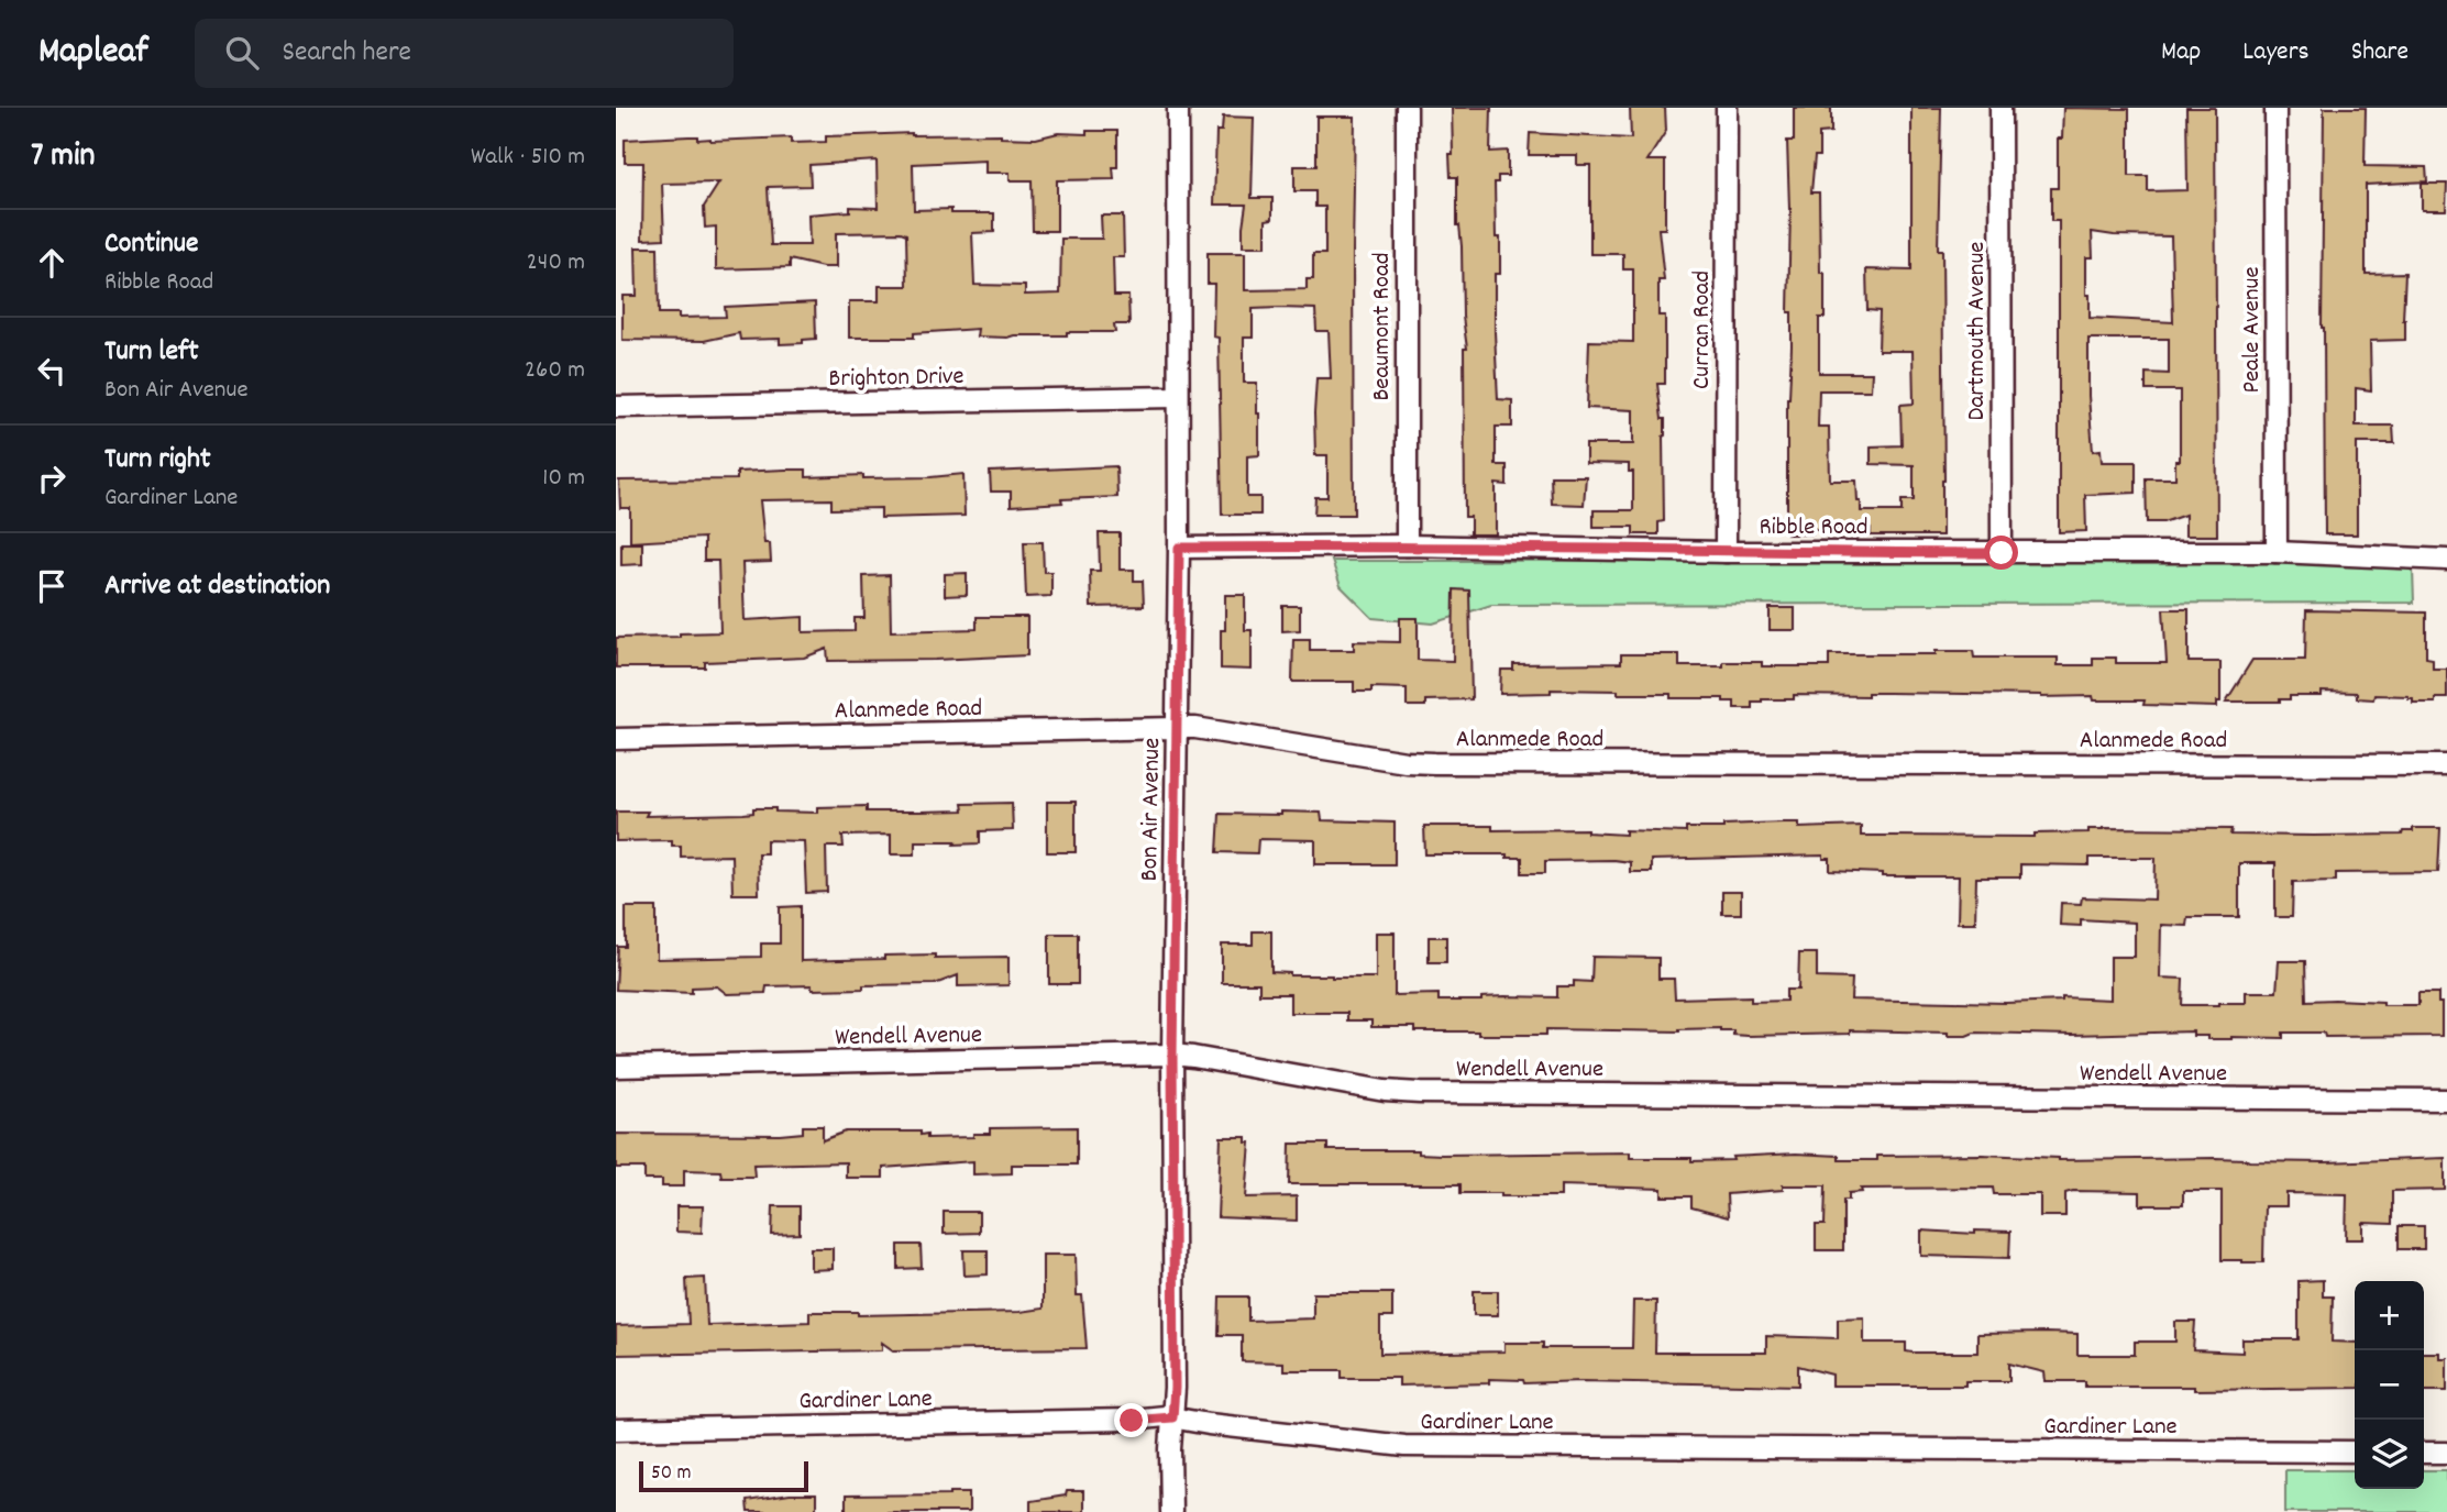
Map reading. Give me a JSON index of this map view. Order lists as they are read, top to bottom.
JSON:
{
  "streets": {
    "street": [
      "Beaumont Road",
      "Curran Road",
      "Peale Avenue",
      "Dartmouth Avenue",
      "Brighton Drive",
      "Ribble Road",
      "Alanmede Road",
      "Bon Air Avenue",
      "Wendell Avenue",
      "Gardiner Lane"
    ]
  },
  "crossings": [
    ["Beaumont Road", "Ribble Road"],
    ["Curran Road", "Ribble Road"],
    ["Peale Avenue", "Ribble Road"],
    ["Dartmouth Avenue", "Ribble Road"],
    ["Brighton Drive", "Bon Air Avenue"],
    ["Ribble Road", "Bon Air Avenue"],
    ["Alanmede Road", "Bon Air Avenue"],
    ["Bon Air Avenue", "Wendell Avenue"],
    ["Bon Air Avenue", "Gardiner Lane"]
  ],
  "scale_bar": "50 m",
  "page": {
    "header": "Mapleaf",
    "search": "Search here",
    "nav": ["Map", "Layers", "Share"],
    "heading": ["7 min", "Walk · 510 m"],
    "list": [
      ["Continue", "Ribble Road", "240 m"],
      ["Turn left", "Bon Air Avenue", "260 m"],
      ["Turn right", "Gardiner Lane", "10 m"],
      "Arrive at destination"
    ],
    "map_buttons": ["+", "−"],
    "scale": "50 m"
  }
}
